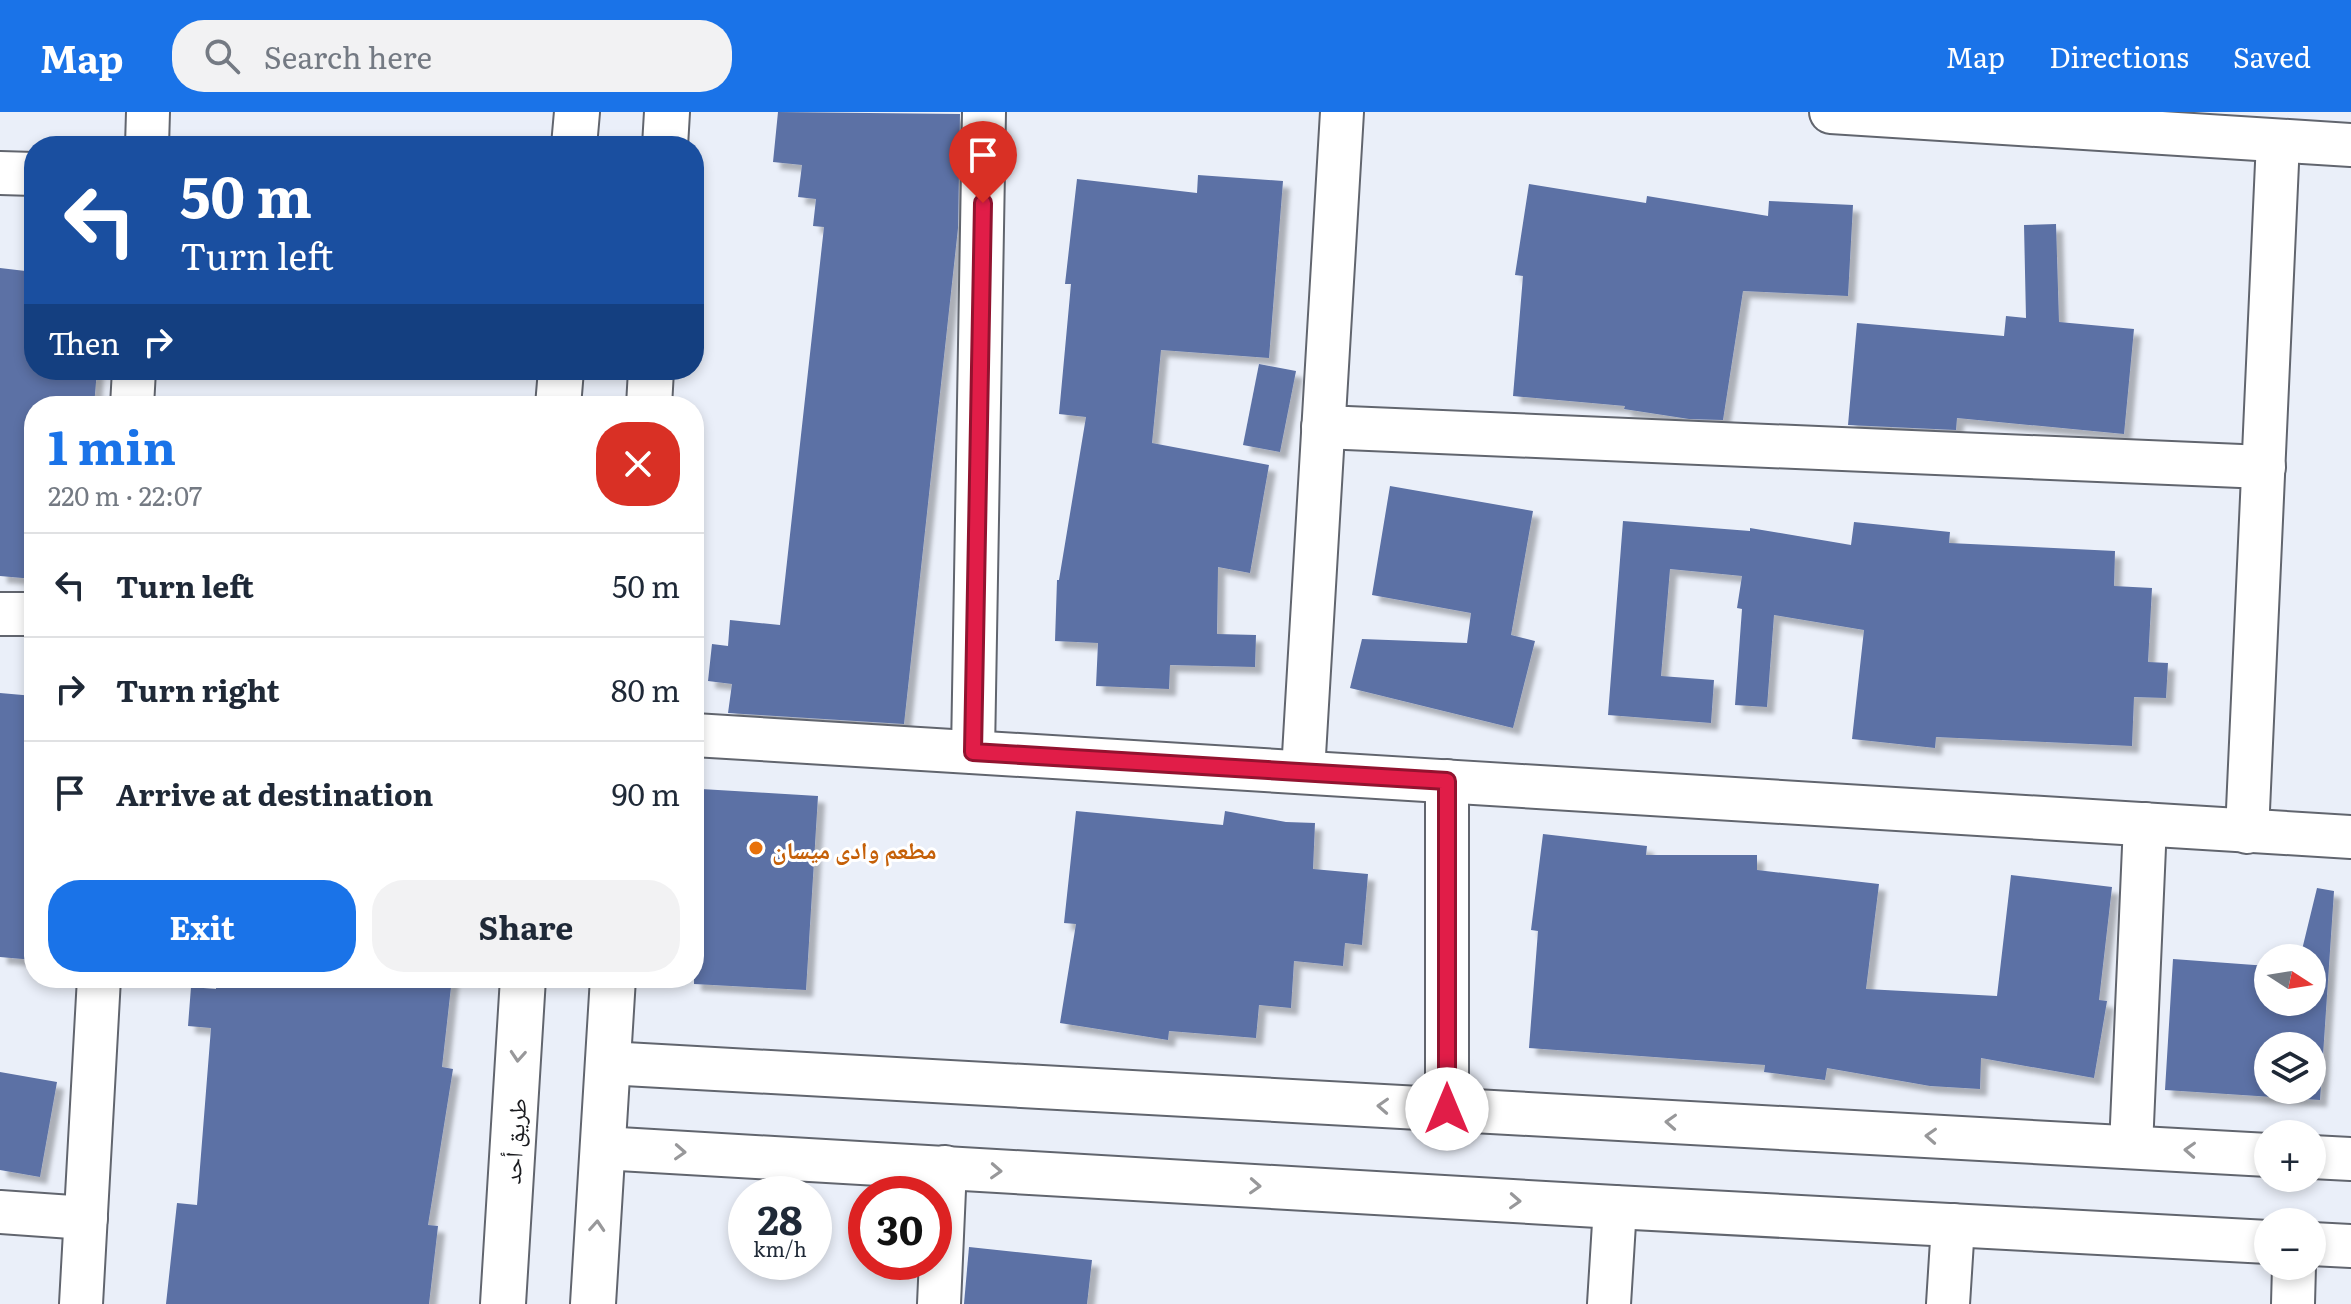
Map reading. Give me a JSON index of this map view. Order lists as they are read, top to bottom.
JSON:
{
  "streets": {
    "main road": ["طريق أحد"]
  },
  "places": ["مطعم وادى ميسان"],
  "north": "right",
  "page": {
    "header": "Map",
    "search": "Search here",
    "nav": ["Map", "Directions", "Saved"],
    "turn": ["50 m", "Turn left"],
    "then": "Then",
    "heading": ["1 min", "220 m · 22:07"],
    "list": [
      {
        "name": "Turn left",
        "value": "50 m"
      },
      {
        "name": "Turn right",
        "value": "80 m"
      },
      {
        "name": "Arrive at destination",
        "value": "90 m"
      }
    ],
    "buttons": ["Exit", "Share"],
    "map_buttons": ["+", "−"],
    "speed": "28 km/h",
    "limit": "30"
  }
}
